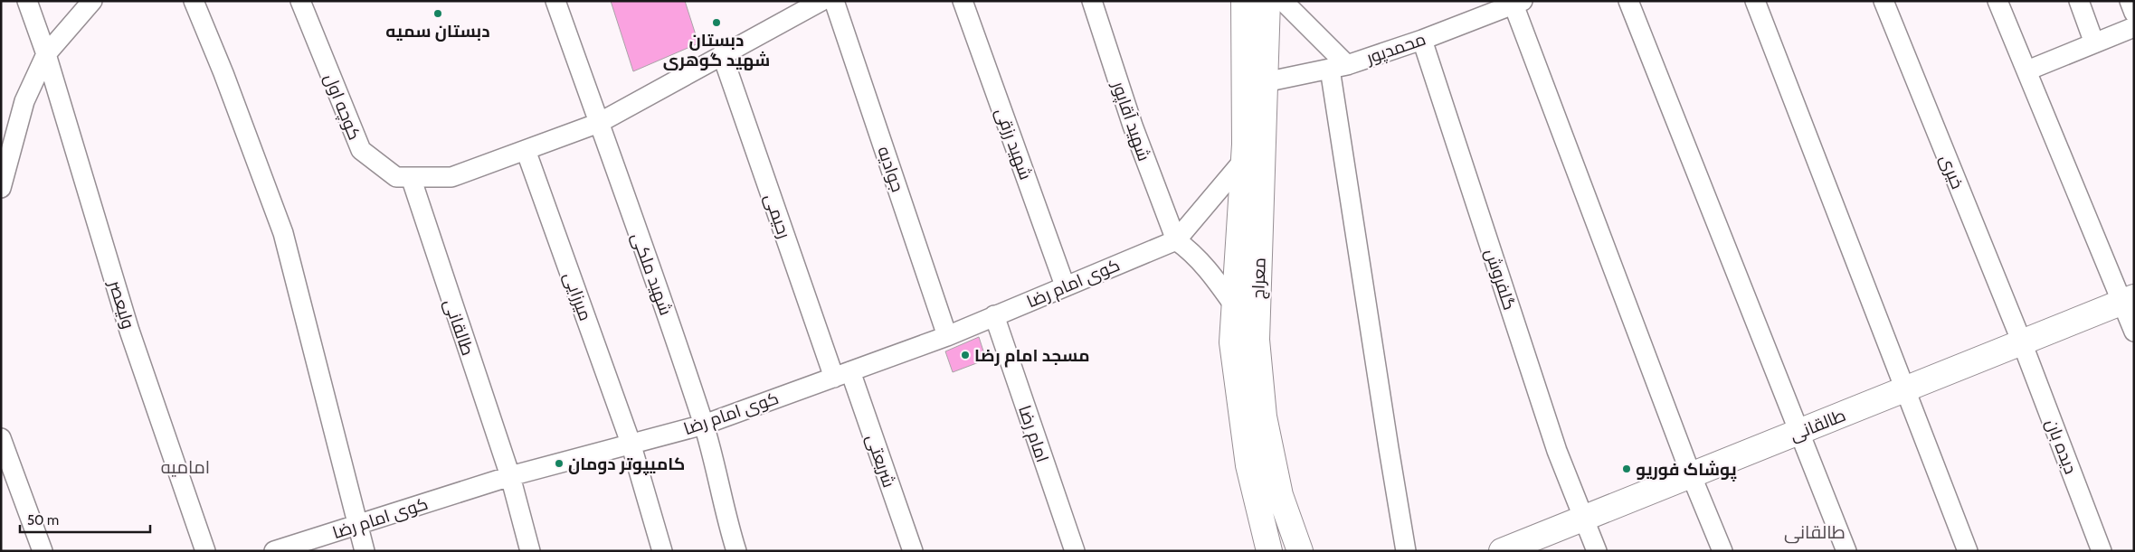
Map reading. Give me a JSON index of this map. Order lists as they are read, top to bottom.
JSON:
{
  "streets": {
    "main road": ["معراج", "طالقانی"],
    "street": [
      "محمدپور",
      "کوچه اول",
      "شهید آقاپور",
      "شهید رزقی",
      "جوادیه",
      "خیری",
      "رحیمی",
      "شهید ملکی",
      "گلفروش",
      "کوی امام رضا",
      "میرزایی",
      "ولیعصر",
      "امام رضا",
      "دیده بان",
      "شریعتی"
    ]
  },
  "crossings": [
    ["محمدپور", "معراج"],
    ["محمدپور", "گلفروش"],
    ["کوچه اول", "رحیمی"],
    ["کوچه اول", "شهید ملکی"],
    ["کوچه اول", "میرزایی"],
    ["کوچه اول", "طالقانی"],
    ["شهید آقاپور", "کوی امام رضا"],
    ["شهید رزقی", "کوی امام رضا"],
    ["جوادیه", "کوی امام رضا"],
    ["خیری", "طالقانی"],
    ["خیری", "دیده بان"],
    ["رحیمی", "کوی امام رضا"],
    ["رحیمی", "شریعتی"],
    ["شهید ملکی", "کوی امام رضا"],
    ["گلفروش", "طالقانی"],
    ["کوی امام رضا", "میرزایی"],
    ["کوی امام رضا", "طالقانی"],
    ["کوی امام رضا", "امام رضا"],
    ["کوی امام رضا", "شریعتی"],
    ["طالقانی", "دیده بان"]
  ],
  "districts": ["امامیه", "طالقانی"],
  "places": [
    "دبستان سمیه",
    "دبستان شهید گوهری",
    "مسجد امام رضا",
    "کامیپوتر دومان",
    "پوشاک فوریو"
  ],
  "scale_bar": "50 m"
}
